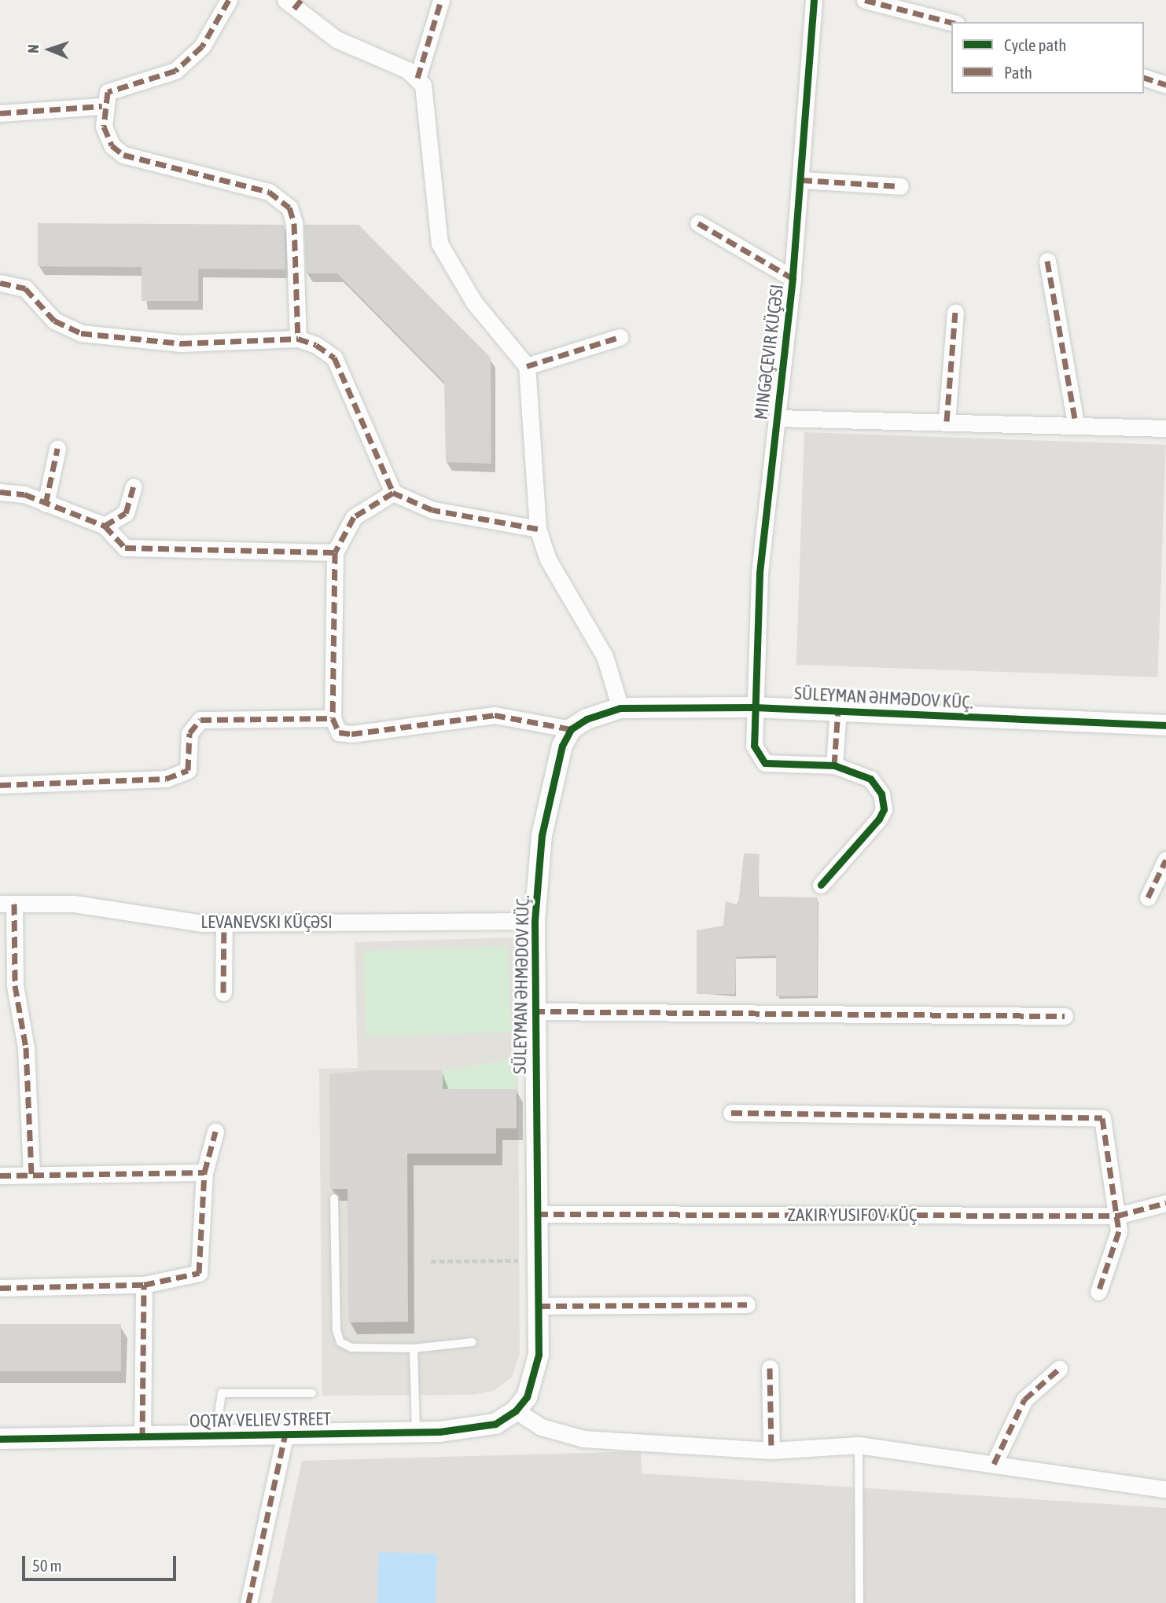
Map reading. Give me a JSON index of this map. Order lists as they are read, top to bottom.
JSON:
{
  "streets": {
    "street": [
      "MINGƏÇEVIR KÜÇƏSI",
      "SÜLEYMAN ƏHMƏDOV KÜÇ.",
      "LEVANEVSKI KÜÇƏSI",
      "ZAKIR YUSIFOV KÜÇ",
      "OQTAY VELIEV STREET"
    ]
  },
  "crossings": [
    ["MINGƏÇEVIR KÜÇƏSI", "SÜLEYMAN ƏHMƏDOV KÜÇ."],
    ["SÜLEYMAN ƏHMƏDOV KÜÇ.", "LEVANEVSKI KÜÇƏSI"],
    ["SÜLEYMAN ƏHMƏDOV KÜÇ.", "ZAKIR YUSIFOV KÜÇ"],
    ["SÜLEYMAN ƏHMƏDOV KÜÇ.", "OQTAY VELIEV STREET"]
  ],
  "legend": ["Cycle path", "Path"],
  "scale_bar": "50 m",
  "north": "left"
}
